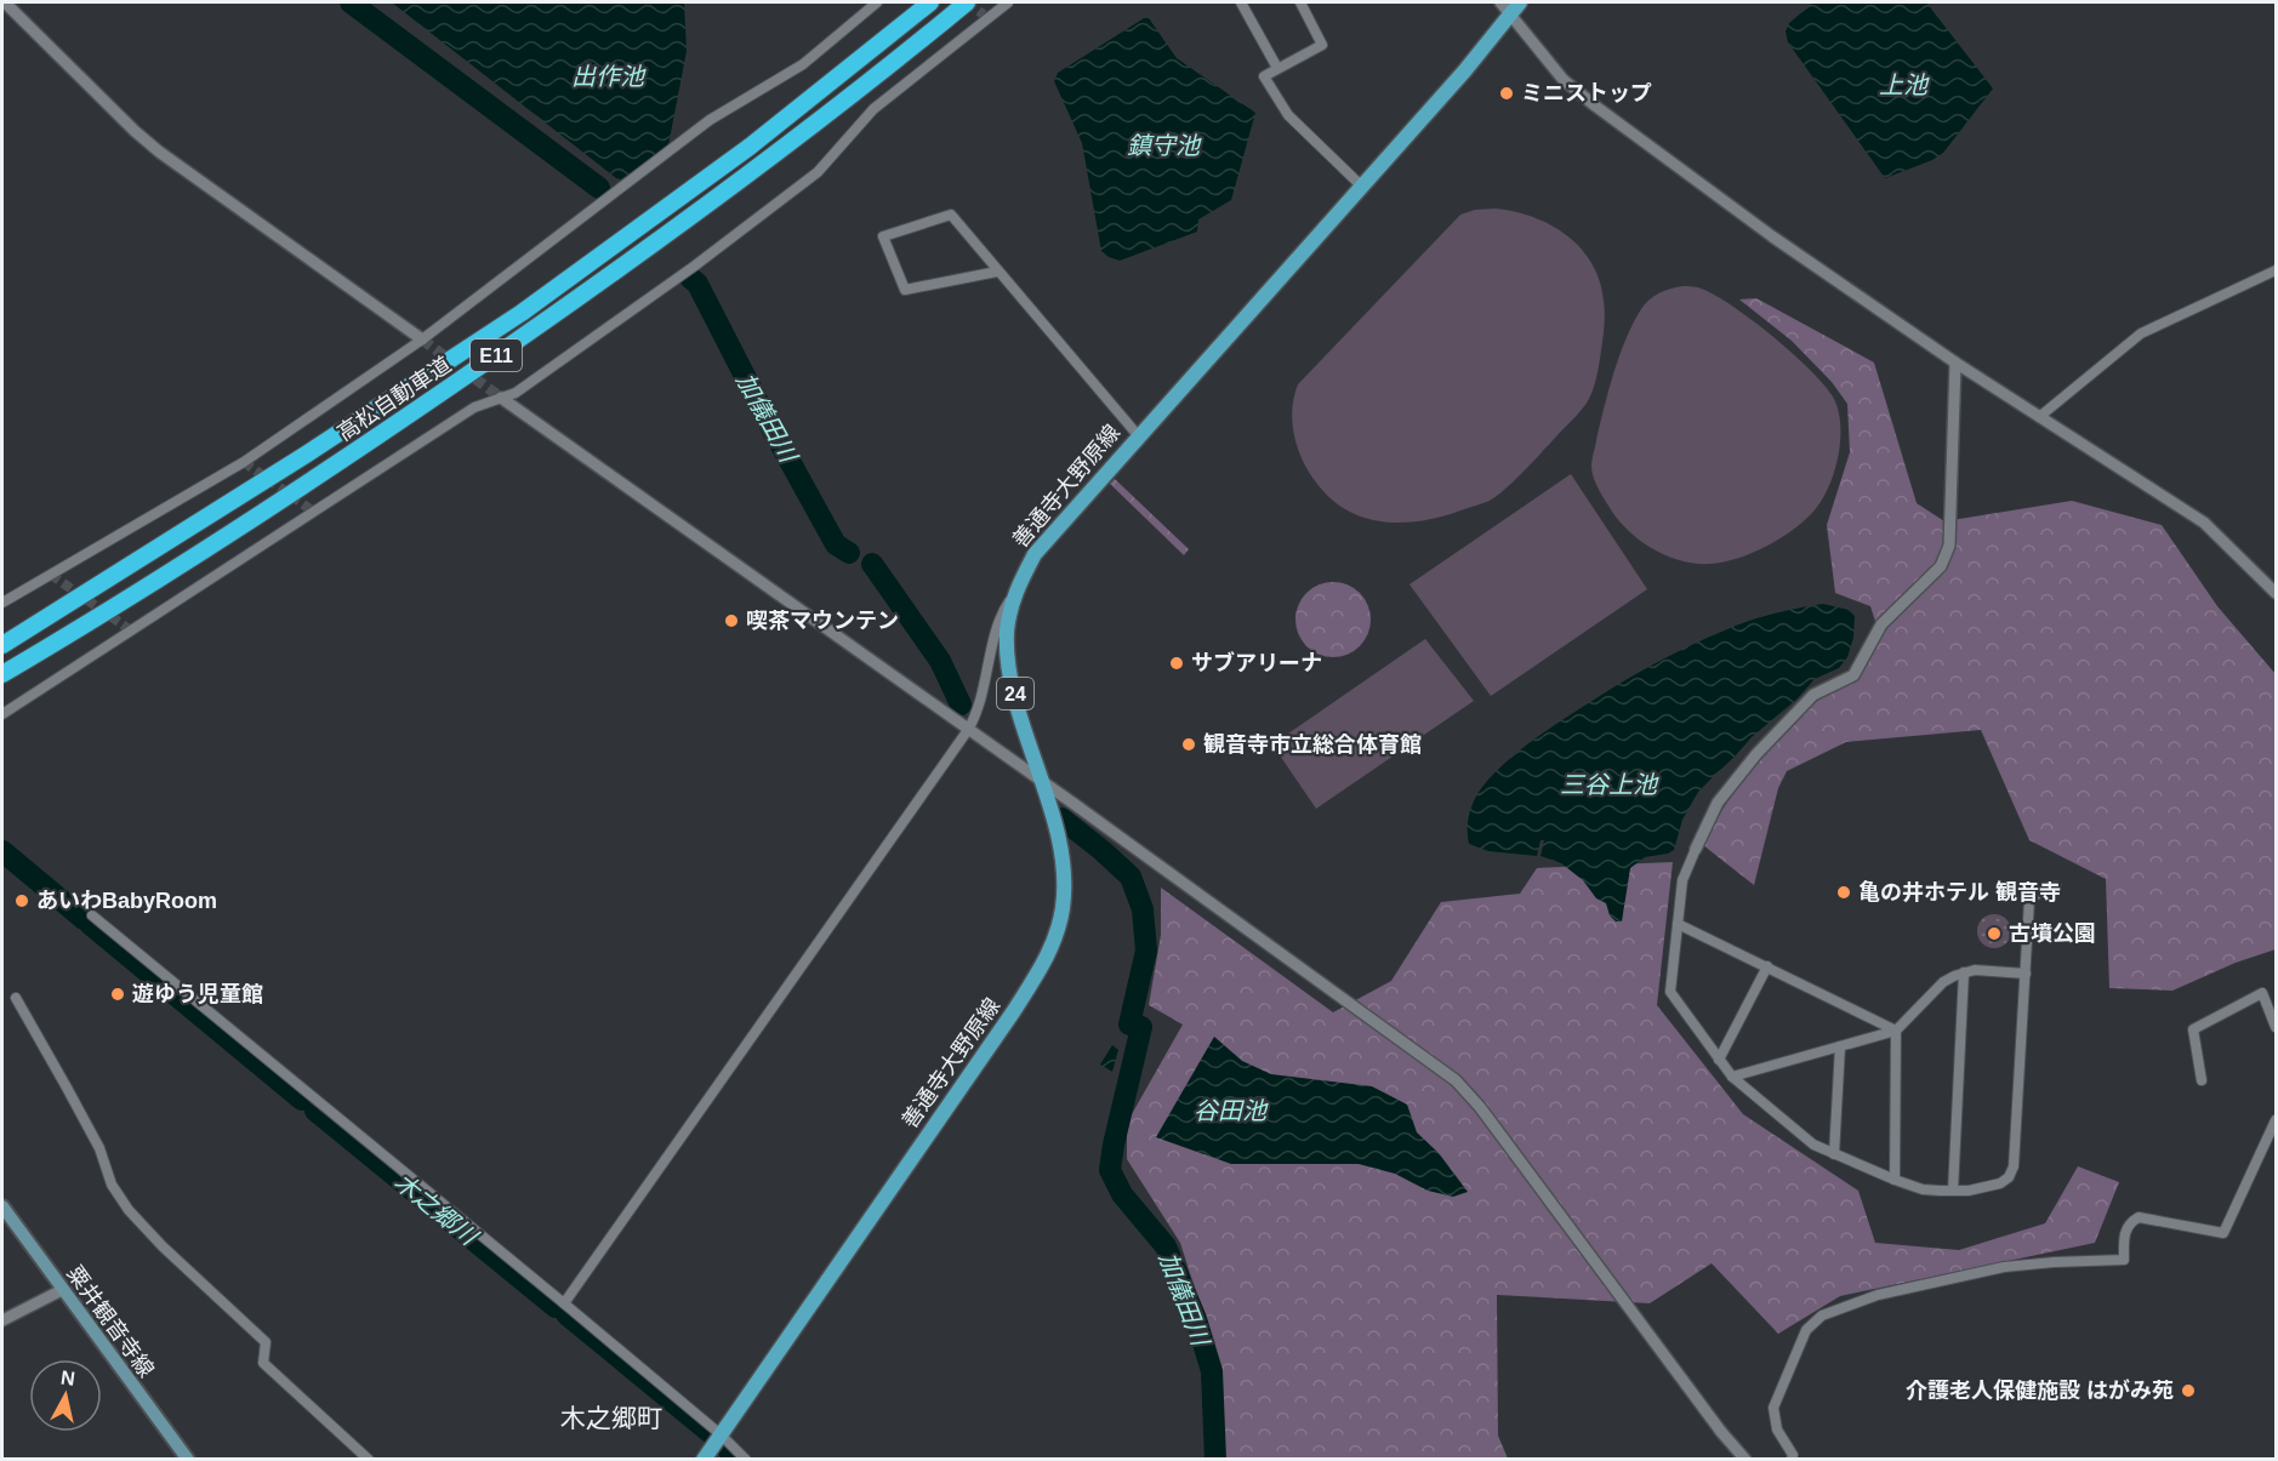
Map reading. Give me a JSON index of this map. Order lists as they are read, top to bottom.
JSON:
{
  "streets": {
    "highway": ["E11", "高松自動車道"],
    "main road": ["善通寺大野原線", "24", "粟井観音寺線"]
  },
  "districts": ["木之郷町"],
  "water": [
    "出作池",
    "上池",
    "鎮守池",
    "加儀田川",
    "三谷上池",
    "谷田池",
    "木之郷川"
  ],
  "places": [
    "ミニストップ",
    "喫茶マウンテン",
    "サブアリーナ",
    "観音寺市立総合体育館",
    "亀の井ホテル 観音寺",
    "あいわBabyRoom",
    "古墳公園",
    "遊ゆう児童館",
    "介護老人保健施設 はがみ苑"
  ],
  "north": "top"
}
